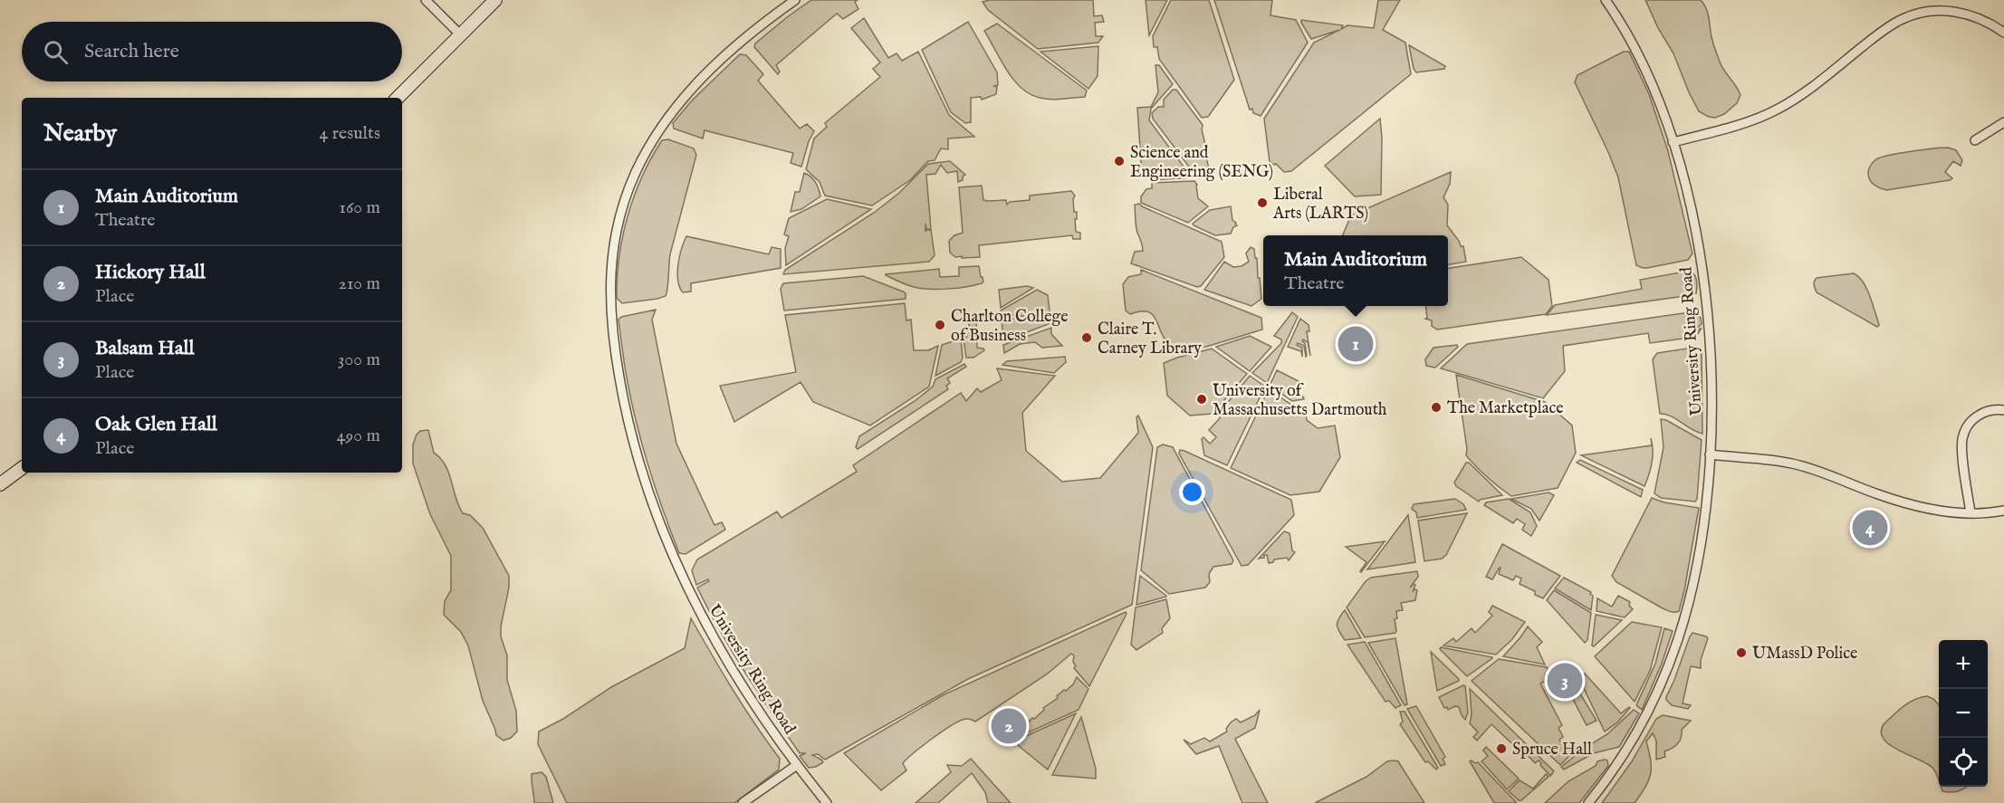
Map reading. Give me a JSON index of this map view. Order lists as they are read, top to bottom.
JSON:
{
  "streets": {
    "street": ["University Ring Road"]
  },
  "places": [
    "Science and Engineering (SENG)",
    "Liberal Arts (LARTS)",
    "Charlton College of Business",
    "Claire T. Carney Library",
    "University of Massachusetts Dartmouth",
    "The Marketplace",
    "UMassD Police",
    "Spruce Hall"
  ],
  "page": {
    "search": "Search here",
    "heading": ["Nearby", "4 results"],
    "list": [
      {
        "mark": "1",
        "name": "Main Auditorium",
        "note": "Theatre",
        "value": "160 m"
      },
      {
        "mark": "2",
        "name": "Hickory Hall",
        "note": "Place",
        "value": "210 m"
      },
      {
        "mark": "3",
        "name": "Balsam Hall",
        "note": "Place",
        "value": "300 m"
      },
      {
        "mark": "4",
        "name": "Oak Glen Hall",
        "note": "Place",
        "value": "490 m"
      }
    ],
    "popup": ["Main Auditorium", "Theatre"],
    "pins": [
      "1",
      "4",
      "3",
      "2"
    ],
    "map_buttons": ["+", "−"]
  }
}
